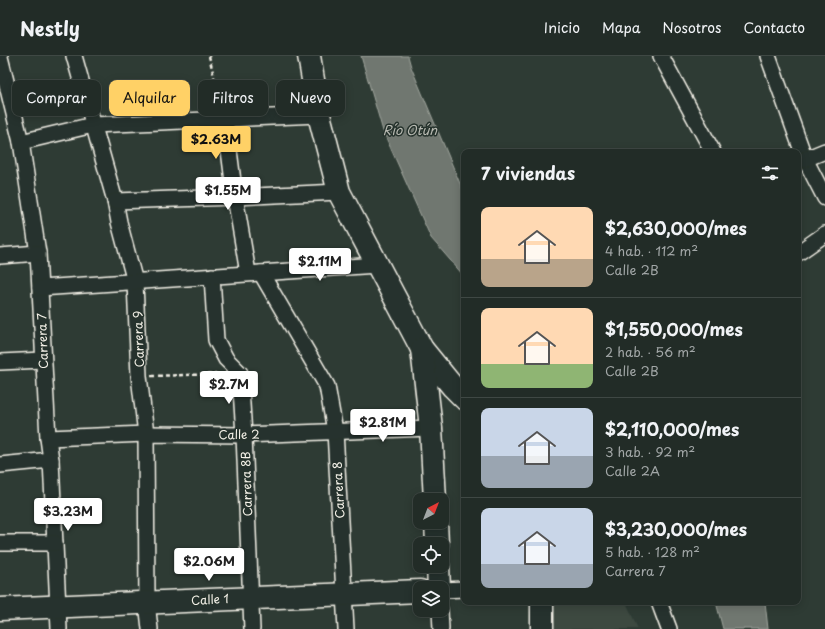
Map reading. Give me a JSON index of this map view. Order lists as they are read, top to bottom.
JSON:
{
  "streets": {
    "main road": ["Calle 1"],
    "street": [
      "Carrera 9",
      "Carrera 7",
      "Calle 2",
      "Carrera 8B",
      "Carrera 8"
    ]
  },
  "crossings": [
    ["Carrera 9", "Calle 2"],
    ["Carrera 9", "Calle 1"],
    ["Carrera 7", "Calle 2"],
    ["Carrera 7", "Calle 1"],
    ["Calle 2", "Carrera 8B"],
    ["Calle 2", "Carrera 8"],
    ["Carrera 8B", "Calle 1"],
    ["Carrera 8", "Calle 1"]
  ],
  "water": ["Río Otún"],
  "north": "top right",
  "page": {
    "header": "Nestly",
    "nav": [
      "Inicio",
      "Mapa",
      "Nosotros",
      "Contacto"
    ],
    "chip": [
      "Comprar",
      "Alquilar",
      "Filtros",
      "Nuevo"
    ],
    "price": [
      "$2.63M",
      "$1.55M",
      "$2.11M",
      "$2.7M",
      "$2.81M",
      "$3.23M",
      "$2.06M"
    ],
    "heading": "7 viviendas",
    "list": [
      {
        "name": "$2,630,000/mes",
        "note": "4 hab. · 112 m² · Calle 2B"
      },
      {
        "name": "$1,550,000/mes",
        "note": "2 hab. · 56 m² · Calle 2B"
      },
      {
        "name": "$2,110,000/mes",
        "note": "3 hab. · 92 m² · Calle 2A"
      },
      {
        "name": "$3,230,000/mes",
        "note": "5 hab. · 128 m² · Carrera 7"
      }
    ]
  }
}
